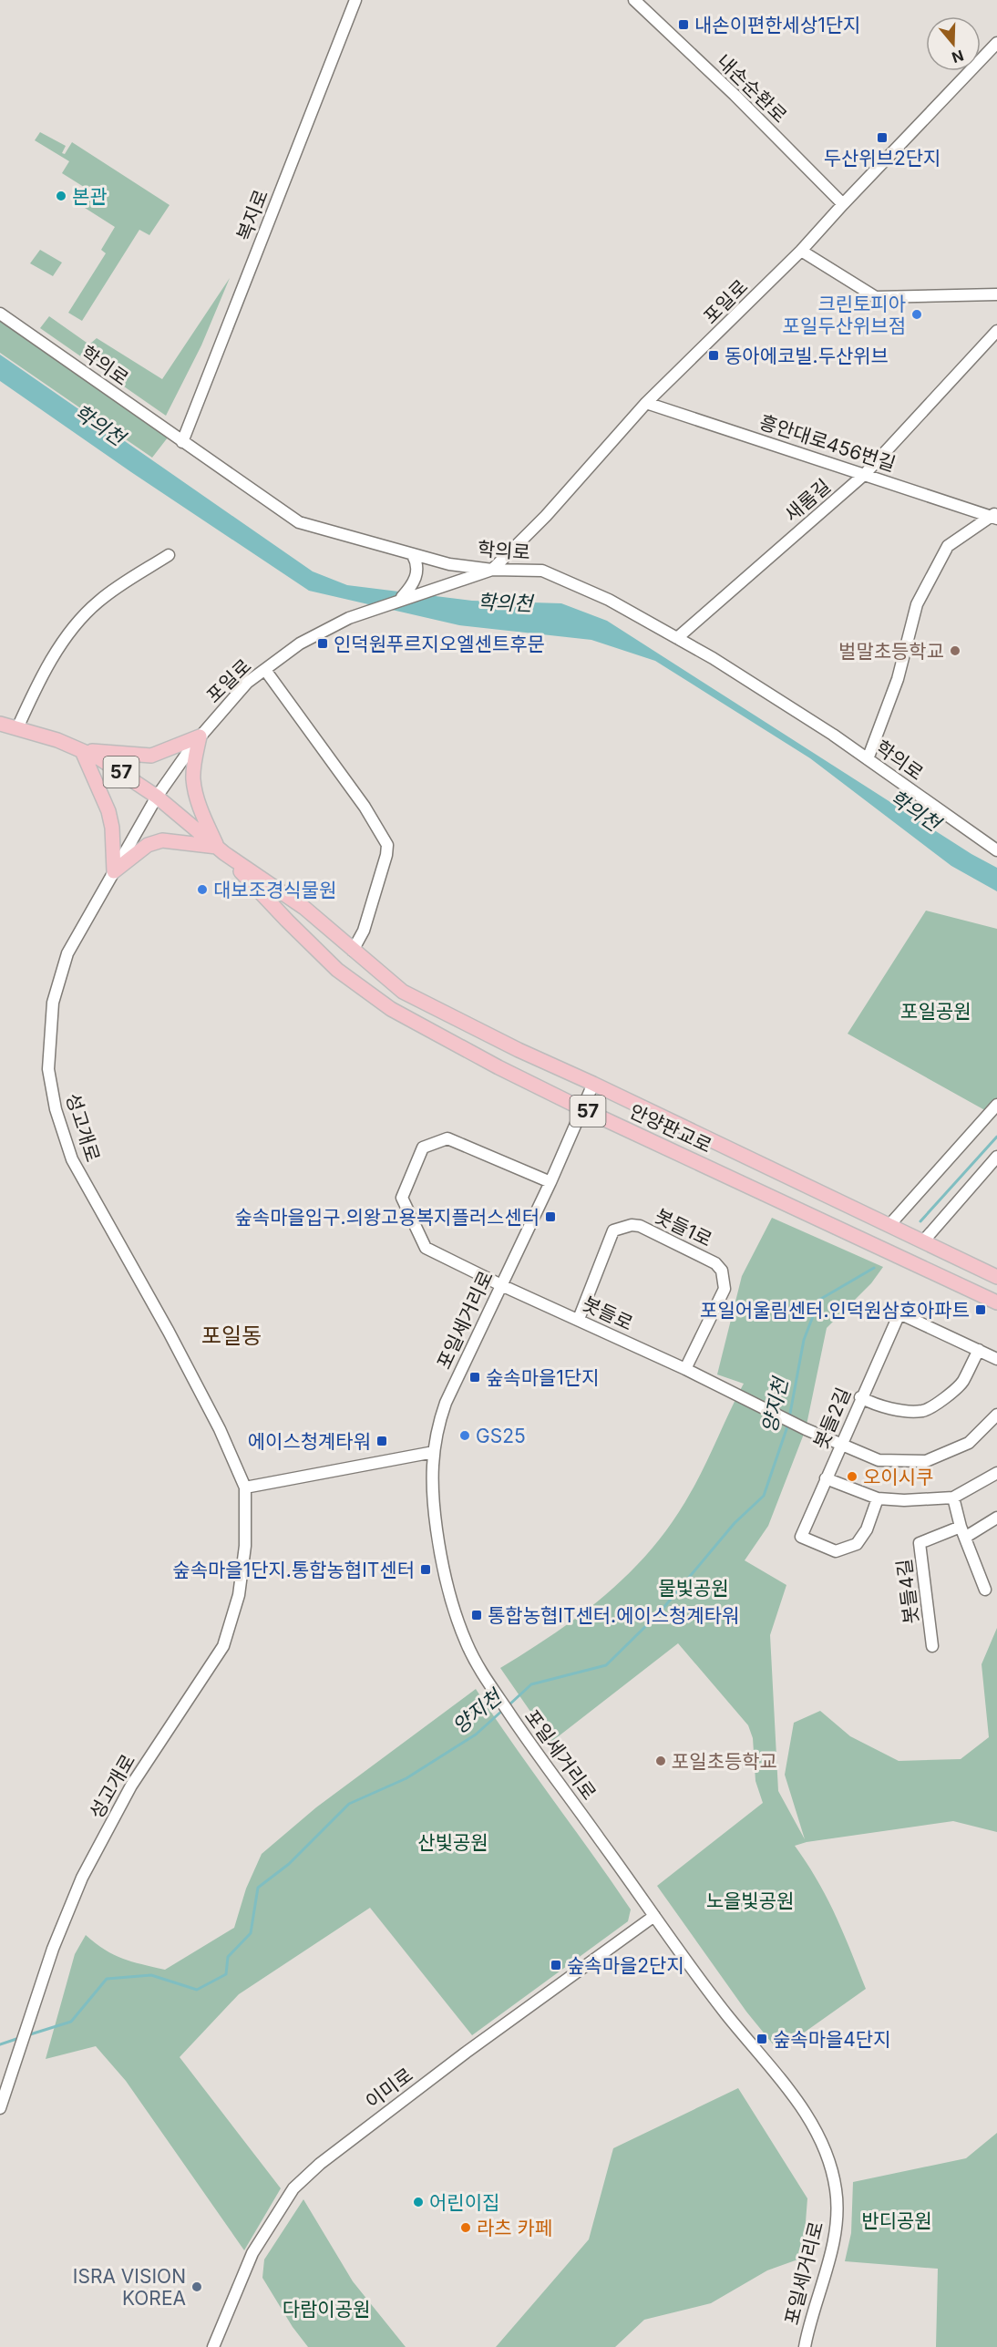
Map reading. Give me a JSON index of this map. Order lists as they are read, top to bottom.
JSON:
{
  "streets": {
    "main road": ["57", "안양판교로"],
    "street": [
      "내손순환로",
      "복지로",
      "포일로",
      "학의로",
      "흥안대로456번길",
      "새롬길",
      "성고개로",
      "봇들1로",
      "봇들로",
      "포일세거리로",
      "봇들2길",
      "봇들4길",
      "이미로"
    ]
  },
  "crossings": [
    ["내손순환로", "포일로"],
    ["복지로", "학의로"],
    ["포일로", "학의로"],
    ["포일로", "흥안대로456번길"],
    ["포일로", "성고개로"],
    ["포일로", "안양판교로"],
    ["학의로", "새롬길"],
    ["흥안대로456번길", "새롬길"],
    ["성고개로", "안양판교로"],
    ["안양판교로", "포일세거리로"],
    ["봇들1로", "봇들로"],
    ["봇들로", "포일세거리로"],
    ["봇들로", "봇들2길"],
    ["포일세거리로", "이미로"]
  ],
  "districts": ["포일동"],
  "water": ["학의천", "양지천"],
  "parks": [
    "포일공원",
    "물빛공원",
    "산빛공원",
    "노을빛공원",
    "반디공원",
    "다람이공원"
  ],
  "places": {
    "transit": [
      "내손이편한세상1단지",
      "두산위브2단지",
      "동아에코빌.두산위브",
      "인덕원푸르지오엘센트후문",
      "숲속마을입구.의왕고용복지플러스센터",
      "포일어울림센터.인덕원삼호아파트",
      "숲속마을1단지",
      "에이스청계타워",
      "숲속마을1단지.통합농협IT센터",
      "통합농협IT센터.에이스청계타워",
      "숲속마을2단지",
      "숲속마을4단지"
    ],
    "other": [
      "본관",
      "크린토피아 포일두산위브점",
      "벌말초등학교",
      "대보조경식물원",
      "GS25",
      "오이시쿠",
      "포일초등학교",
      "어린이집",
      "라츠 카페",
      "ISRA VISION KOREA"
    ]
  },
  "north": "bottom"
}
